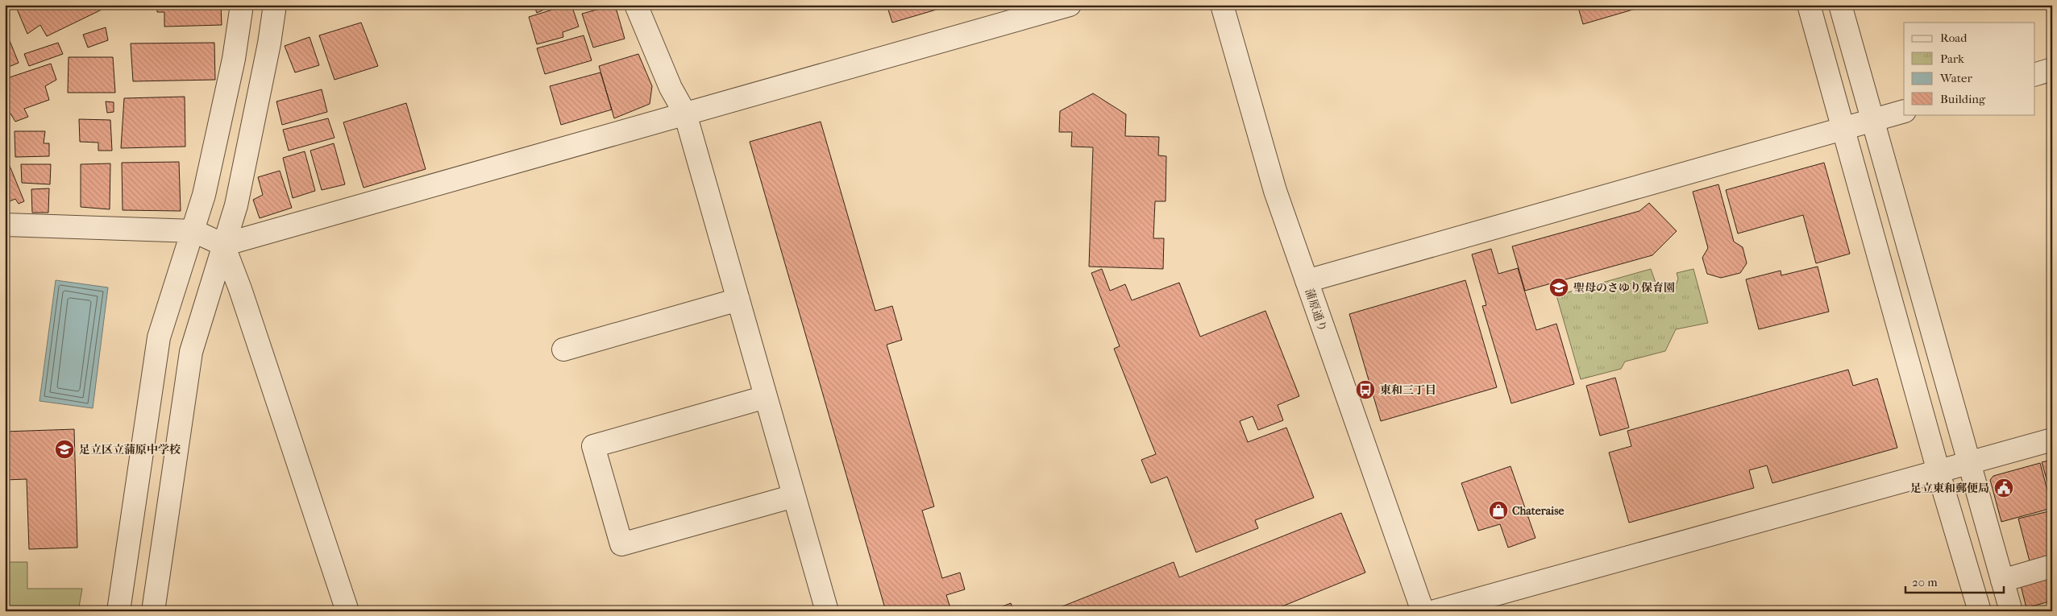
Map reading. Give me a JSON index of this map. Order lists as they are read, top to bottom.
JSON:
{
  "streets": {
    "street": ["蒲原通り"]
  },
  "places": {
    "school or university": ["聖母のさゆり保育園", "足立区立蒲原中学校"],
    "bus stop": ["東和三丁目"],
    "public building": ["足立東和郵便局"],
    "shop": ["Chateraise"]
  },
  "legend": [
    "Road",
    "Park",
    "Water",
    "Building"
  ],
  "scale_bar": "20 m"
}
